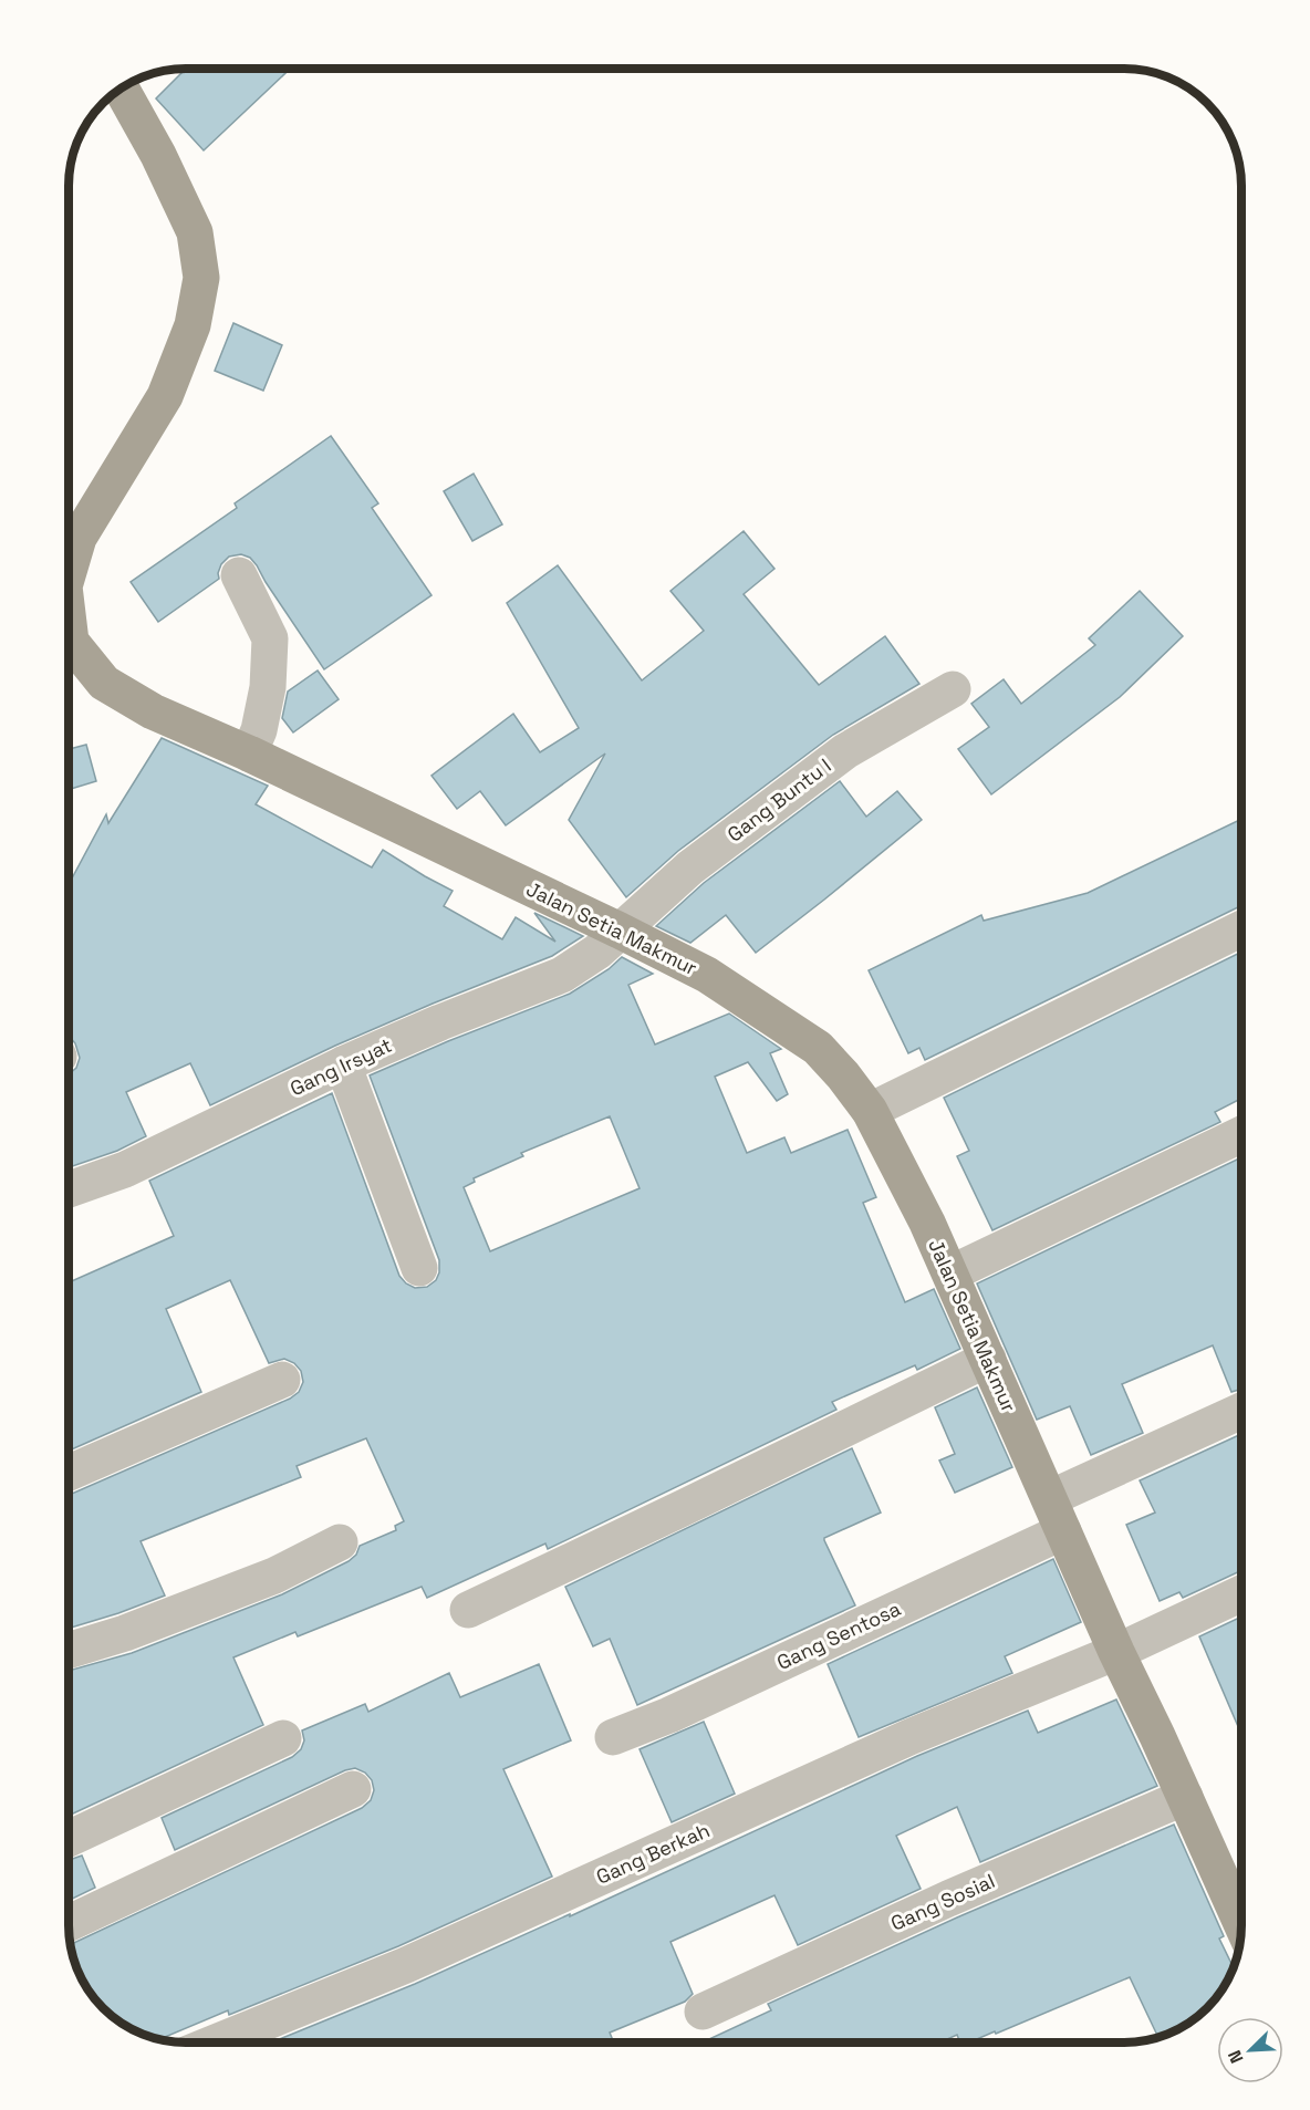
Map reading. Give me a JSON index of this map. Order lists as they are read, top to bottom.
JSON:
{
  "streets": {
    "main road": ["Jalan Setia Makmur"],
    "street": [
      "Gang Buntu I",
      "Gang Irsyat",
      "Gang Sentosa",
      "Gang Berkah",
      "Gang Sosial"
    ]
  },
  "crossings": [
    ["Gang Buntu I", "Jalan Setia Makmur"],
    ["Gang Buntu I", "Gang Irsyat"],
    ["Jalan Setia Makmur", "Gang Irsyat"],
    ["Jalan Setia Makmur", "Gang Sentosa"],
    ["Jalan Setia Makmur", "Gang Berkah"],
    ["Jalan Setia Makmur", "Gang Sosial"]
  ],
  "north": "bottom left"
}
